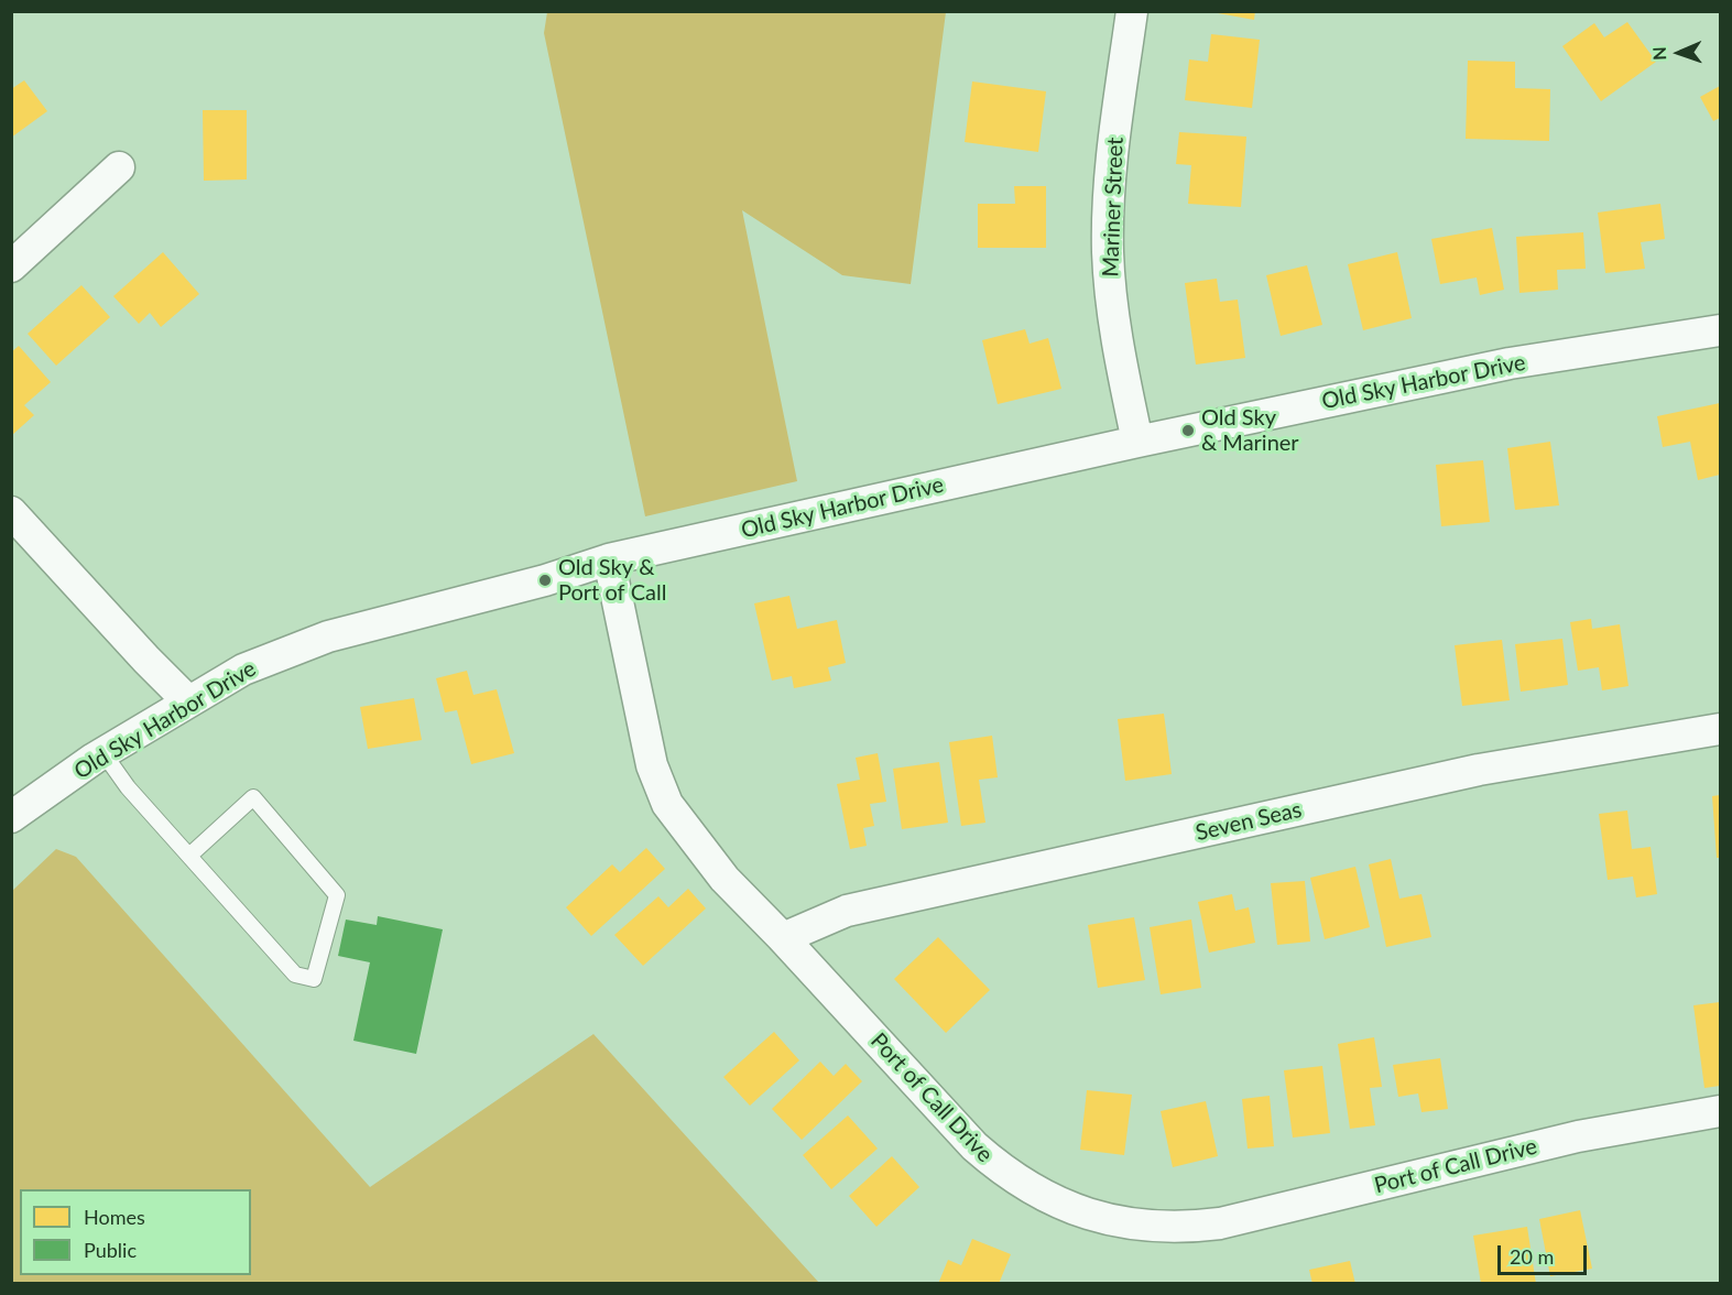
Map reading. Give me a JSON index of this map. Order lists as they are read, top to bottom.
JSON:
{
  "streets": {
    "street": [
      "Mariner Street",
      "Old Sky Harbor Drive",
      "Seven Seas",
      "Port of Call Drive"
    ]
  },
  "crossings": [
    ["Mariner Street", "Old Sky Harbor Drive"],
    ["Old Sky Harbor Drive", "Port of Call Drive"],
    ["Seven Seas", "Port of Call Drive"]
  ],
  "places": ["Old Sky & Mariner", "Old Sky & Port of Call"],
  "legend": ["Homes", "Public"],
  "scale_bar": "20 m",
  "north": "left"
}
